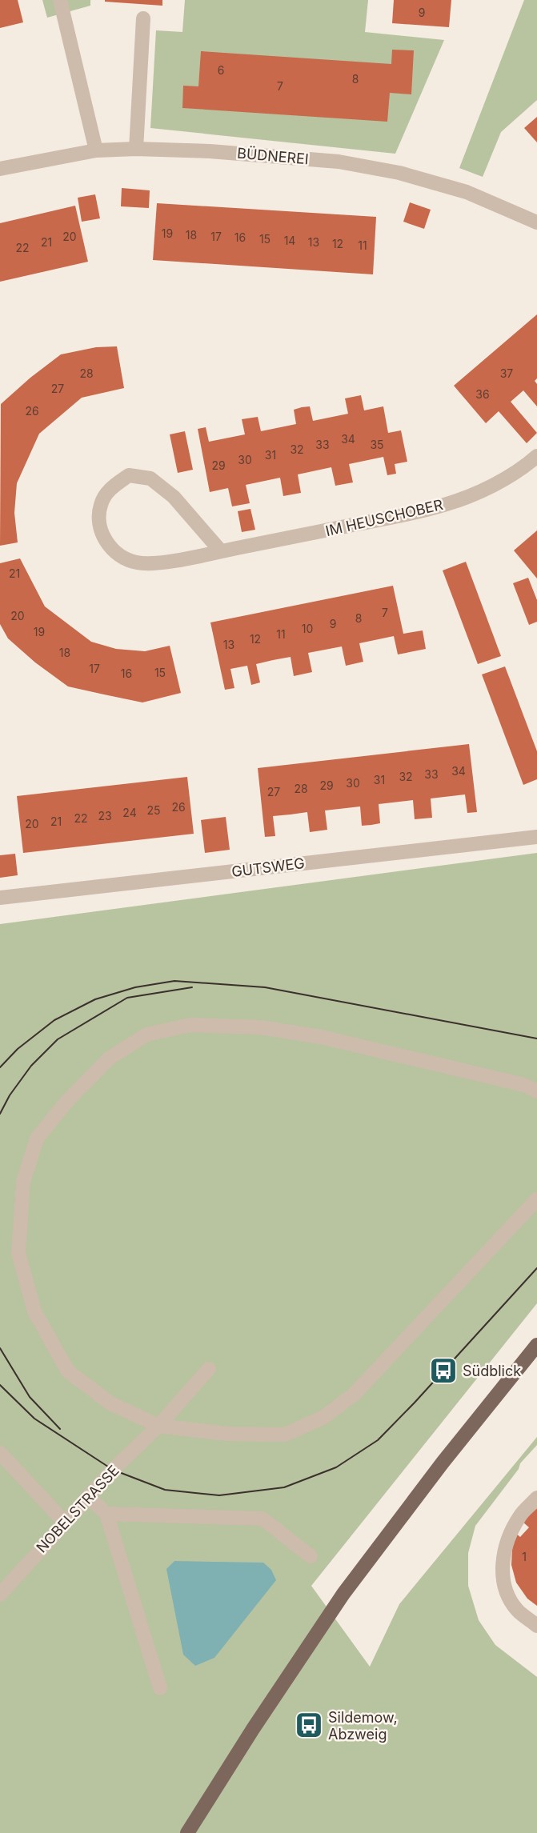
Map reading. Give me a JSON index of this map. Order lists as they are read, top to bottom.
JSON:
{
  "streets": {
    "street": [
      "BÜDNEREI",
      "IM HEUSCHOBER",
      "GUTSWEG",
      "NOBELSTRASSE"
    ]
  },
  "places": {
    "bus stop": ["Südblick", "Sildemow, Abzweig"]
  },
  "house_numbers": [
    "9",
    "6",
    "8",
    "7",
    "19",
    "18",
    "20",
    "17",
    "16",
    "15",
    "14",
    "21",
    "13",
    "12",
    "11",
    "22",
    "28",
    "37",
    "27",
    "36",
    "26",
    "34",
    "33",
    "35",
    "32",
    "31",
    "30",
    "29",
    "21",
    "7",
    "20",
    "8",
    "9",
    "10",
    "19",
    "11",
    "12",
    "13",
    "18",
    "17",
    "15",
    "16",
    "34",
    "33",
    "32",
    "31",
    "30",
    "29",
    "28",
    "27",
    "26",
    "25",
    "24",
    "23",
    "22",
    "21",
    "20",
    "1"
  ]
}
